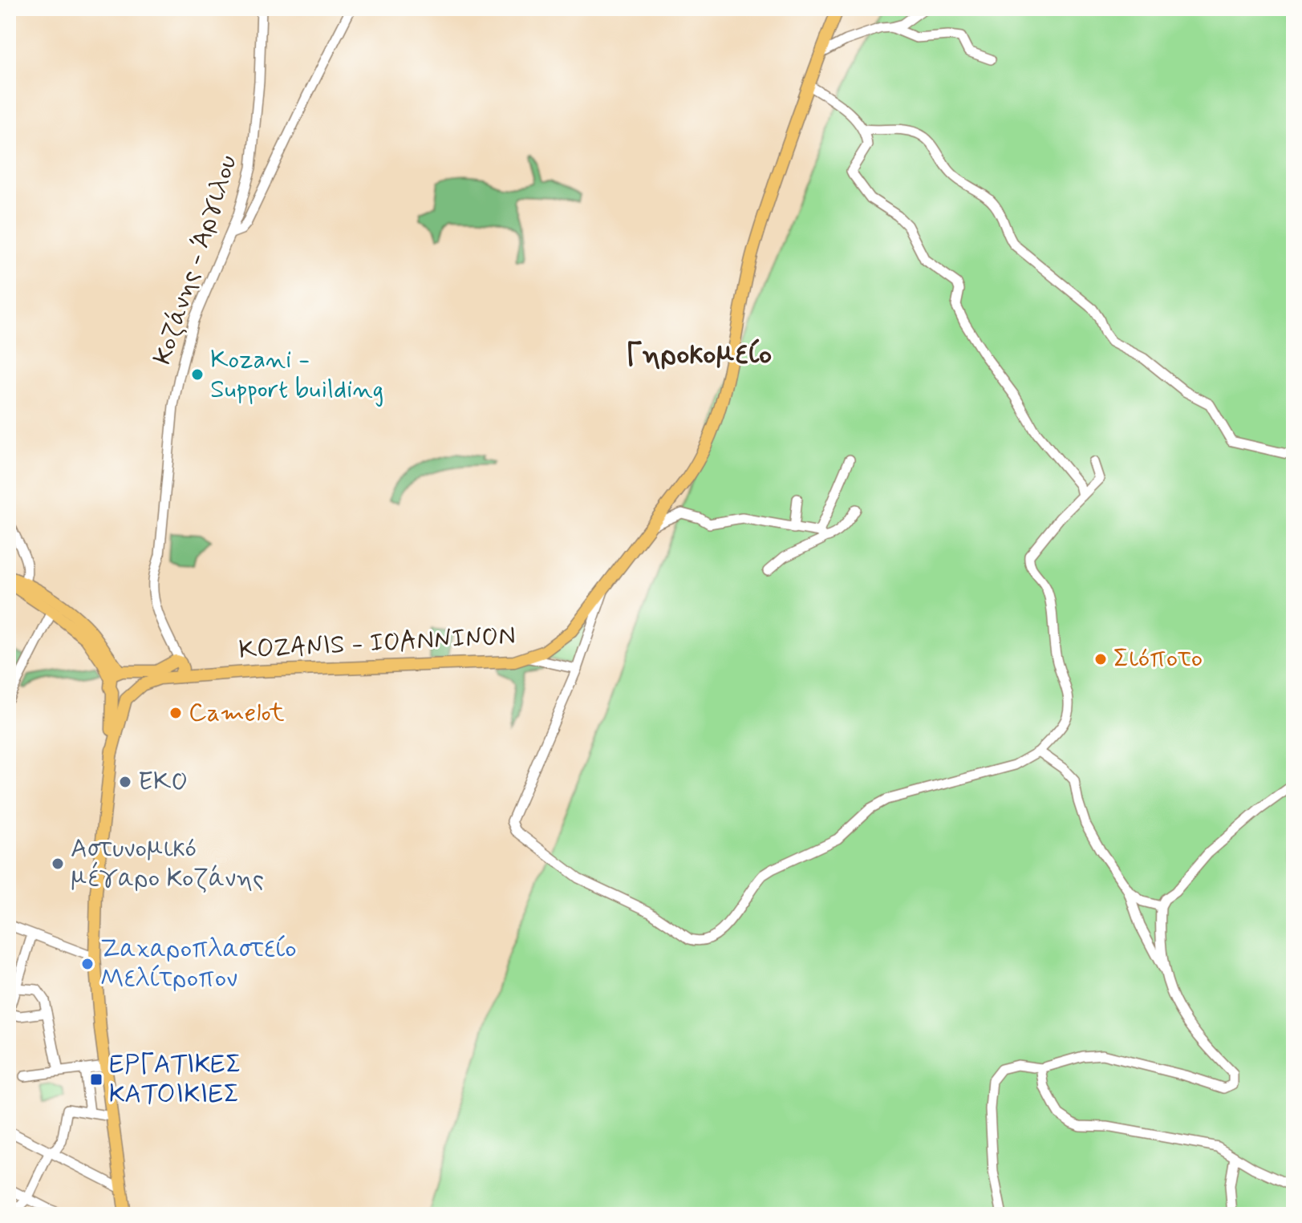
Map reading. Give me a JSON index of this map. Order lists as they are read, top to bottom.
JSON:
{
  "streets": {
    "main road": ["KOZANIS - IOANNINON"],
    "street": ["Κοζάνης - Άργιλου"]
  },
  "crossings": [
    ["Κοζάνης - Άργιλου", "KOZANIS - IOANNINON"]
  ],
  "districts": ["Γηροκομείο"],
  "places": {
    "other": [
      "Kozani - Support building",
      "Σιόποτο",
      "Camelot",
      "EKO",
      "Αστυνομικό μέγαρο Κοζάνης",
      "Ζαχαροπλαστείο Μελίτροπον"
    ],
    "transit": ["ΕΡΓΑΤΙΚΕΣ ΚΑΤΟΙΚΙΕΣ"]
  }
}
